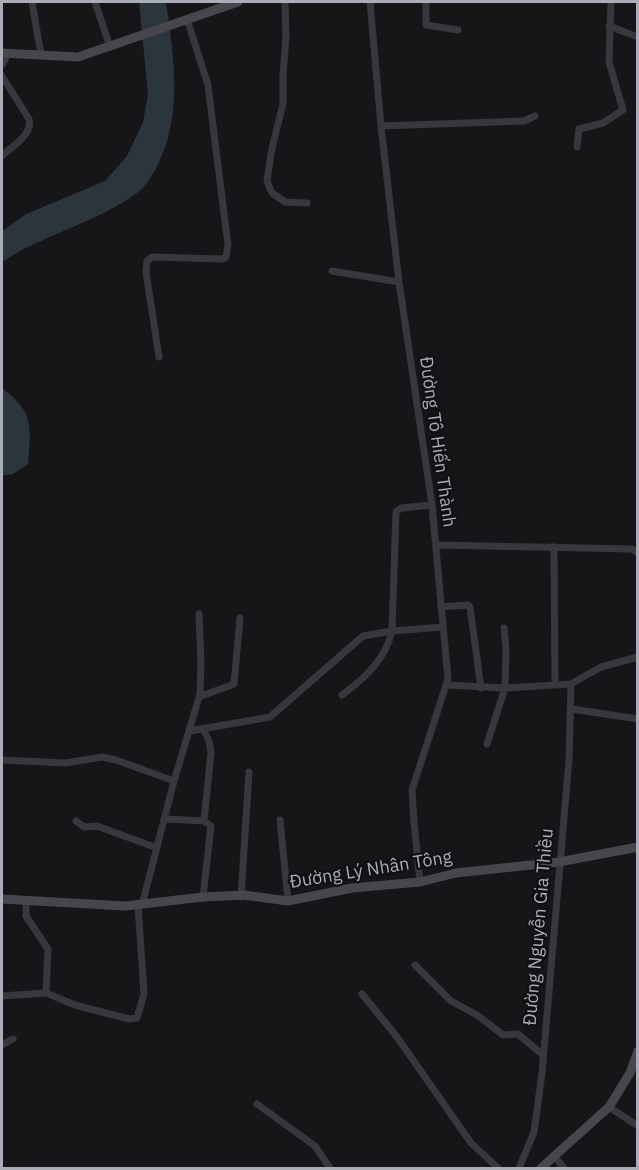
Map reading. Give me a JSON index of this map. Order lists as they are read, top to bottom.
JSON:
{
  "streets": {
    "street": ["Đường Tô Hiến Thành", "Đường Lý Nhân Tông", "Đường Nguyễn Gia Thiều"]
  },
  "crossings": [
    ["Đường Tô Hiến Thành", "Đường Lý Nhân Tông"],
    ["Đường Lý Nhân Tông", "Đường Nguyễn Gia Thiều"]
  ]
}
